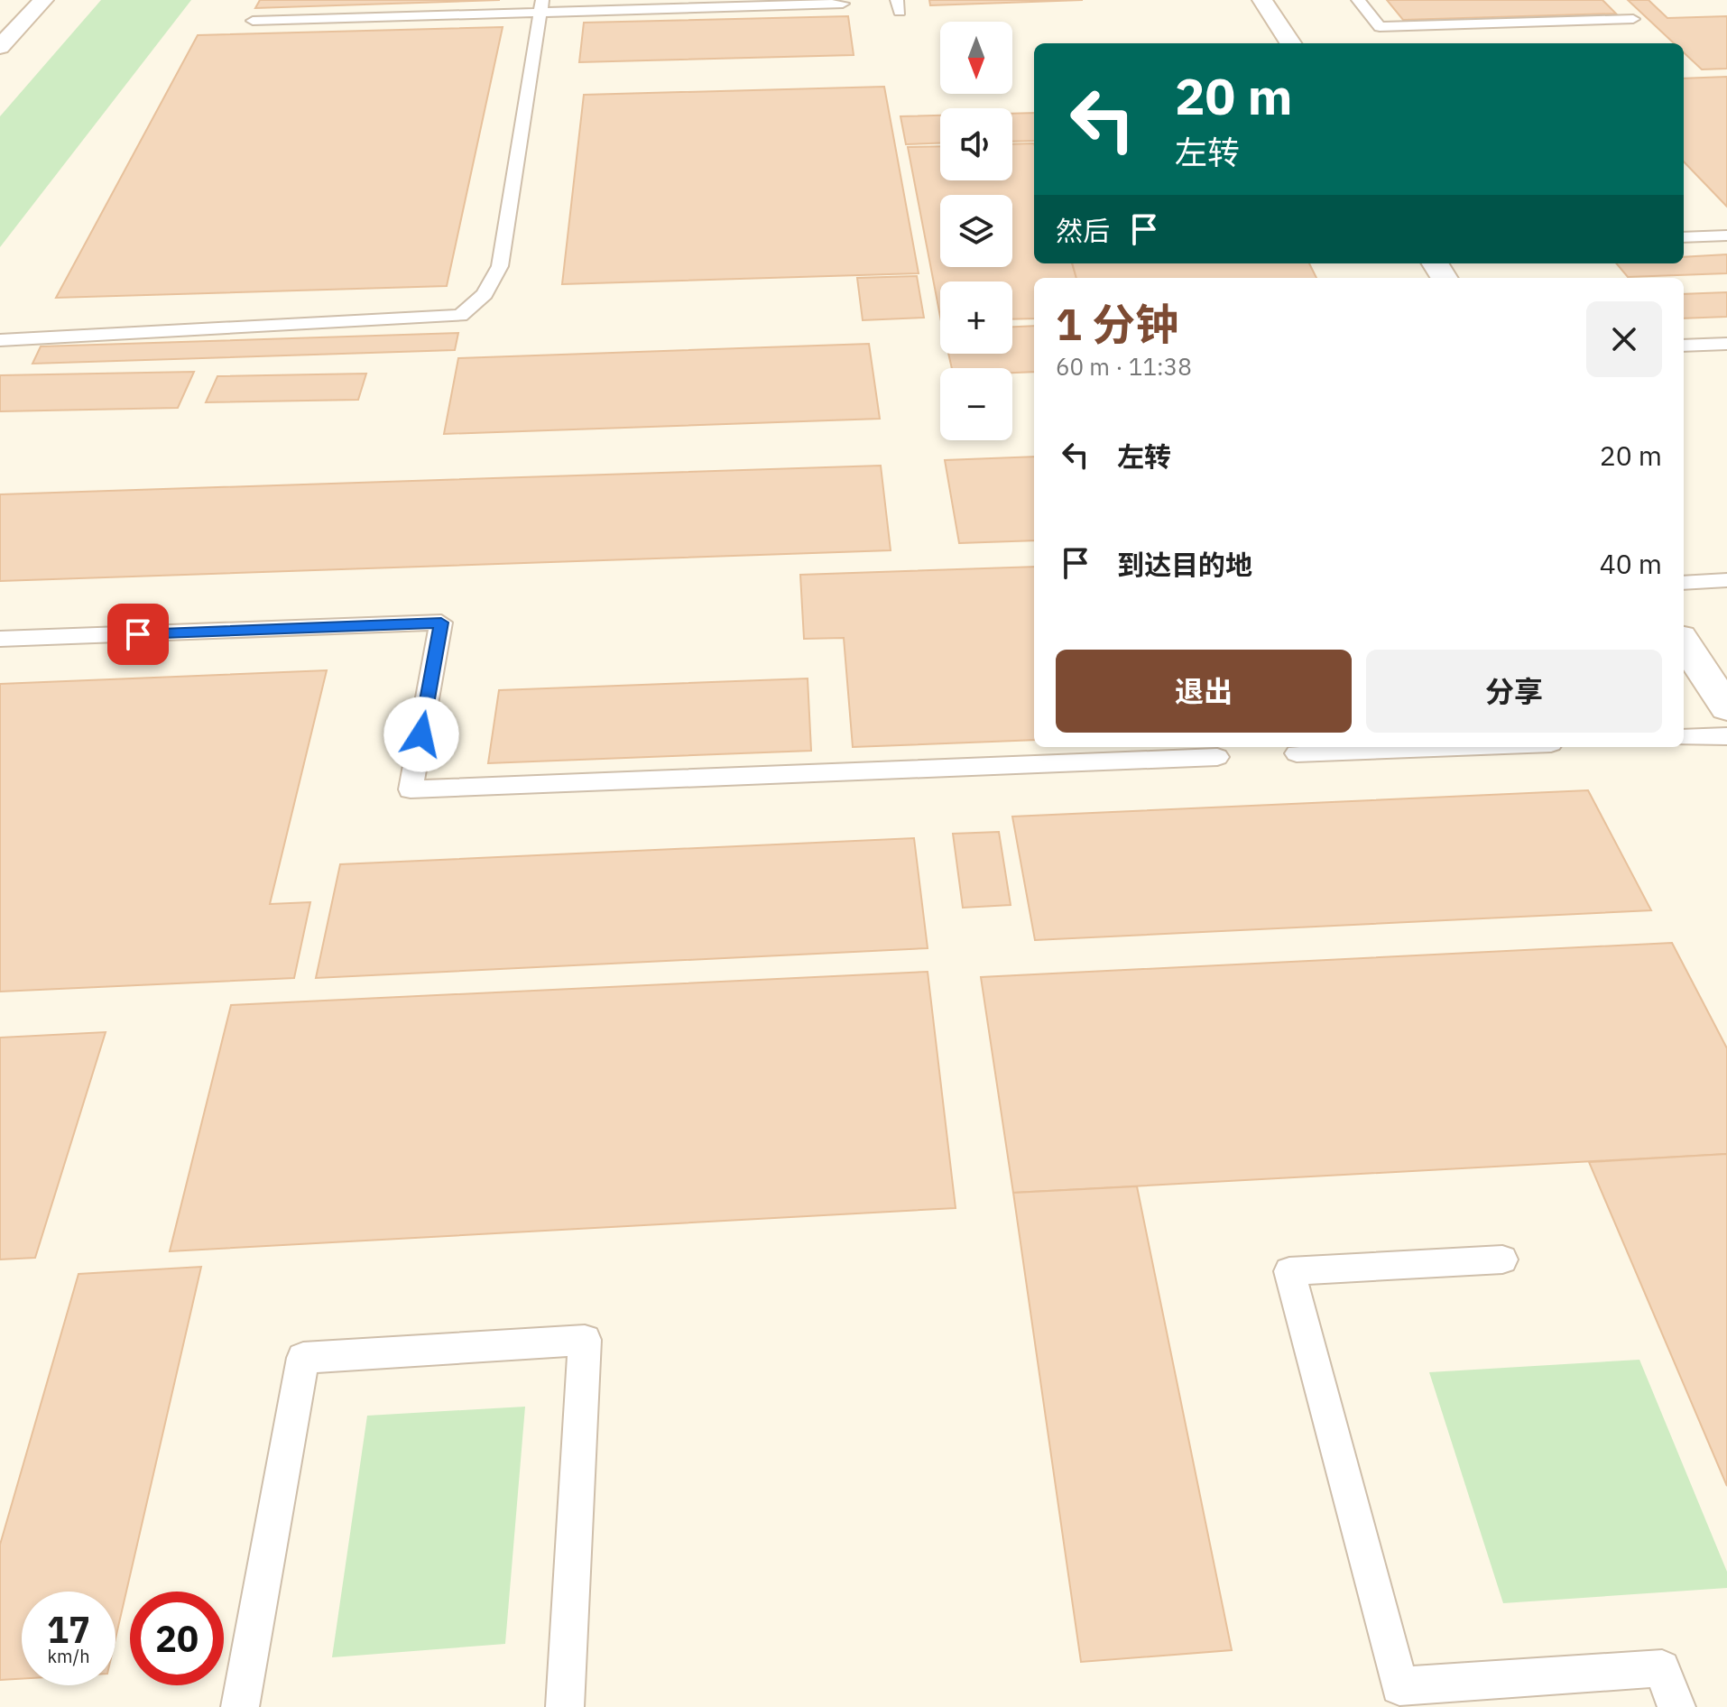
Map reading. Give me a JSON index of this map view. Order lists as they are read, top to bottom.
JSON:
{
  "north": "bottom",
  "page": {
    "map_buttons": ["+", "−"],
    "turn": ["20 m", "左转"],
    "then": "然后",
    "heading": ["1 分钟", "60 m · 11:38"],
    "list": [
      {
        "name": "左转",
        "value": "20 m"
      },
      {
        "name": "到达目的地",
        "value": "40 m"
      }
    ],
    "buttons": ["退出", "分享"],
    "speed": "17 km/h",
    "limit": "20"
  }
}
